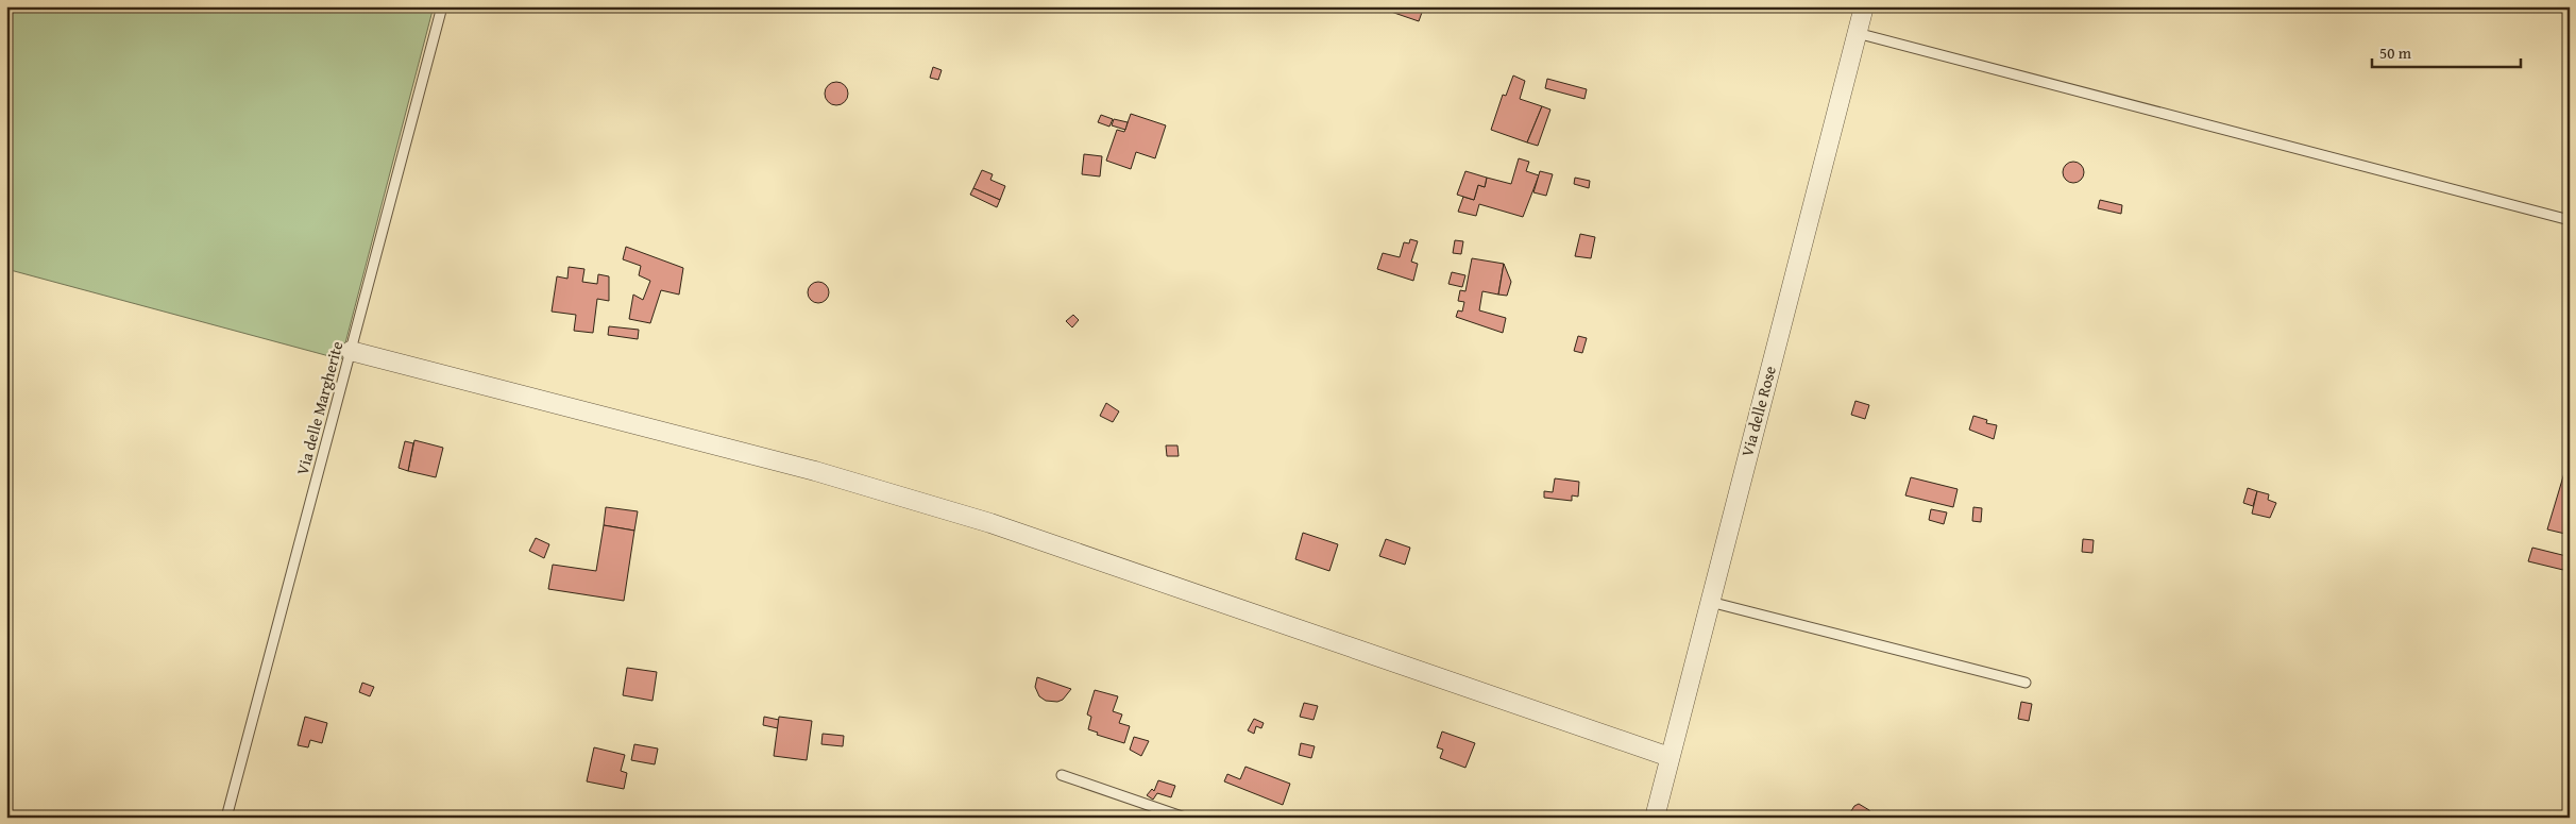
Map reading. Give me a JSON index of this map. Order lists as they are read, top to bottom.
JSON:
{
  "streets": {
    "street": ["Via delle Rose"],
    "lane": ["Via delle Margherite"]
  },
  "scale_bar": "50 m"
}
